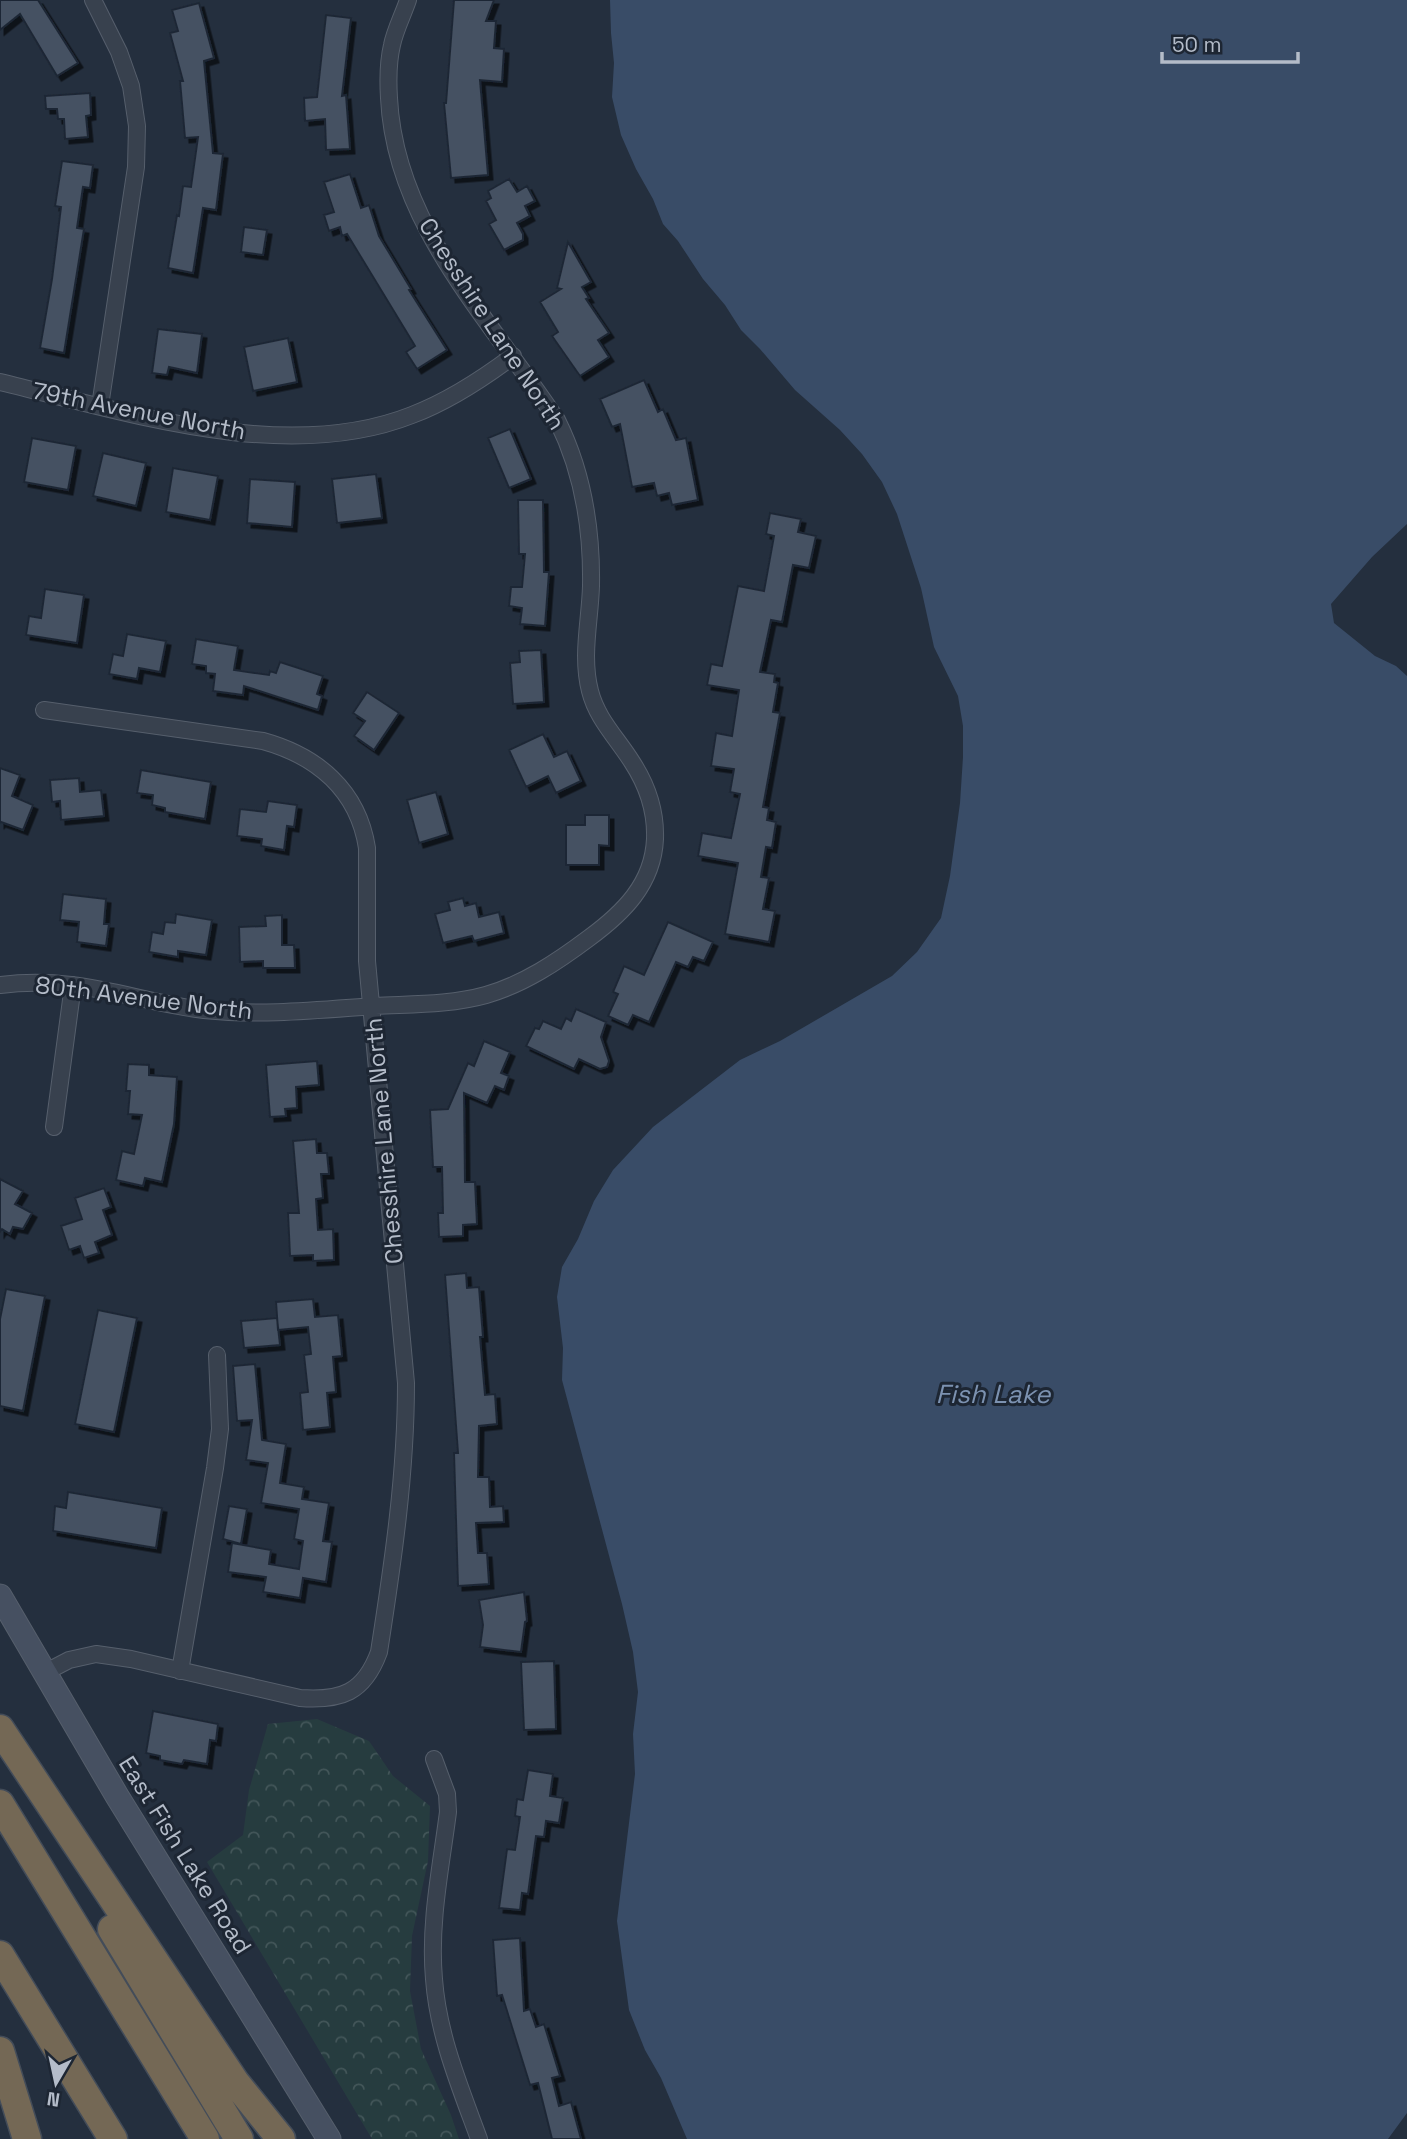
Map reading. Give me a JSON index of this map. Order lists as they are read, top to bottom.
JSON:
{
  "streets": {
    "street": [
      "Chesshire Lane North",
      "79th Avenue North",
      "80th Avenue North",
      "East Fish Lake Road"
    ]
  },
  "crossings": [
    ["Chesshire Lane North", "79th Avenue North"],
    ["Chesshire Lane North", "80th Avenue North"]
  ],
  "water": ["Fish Lake"],
  "scale_bar": "50 m",
  "north": "bottom"
}
